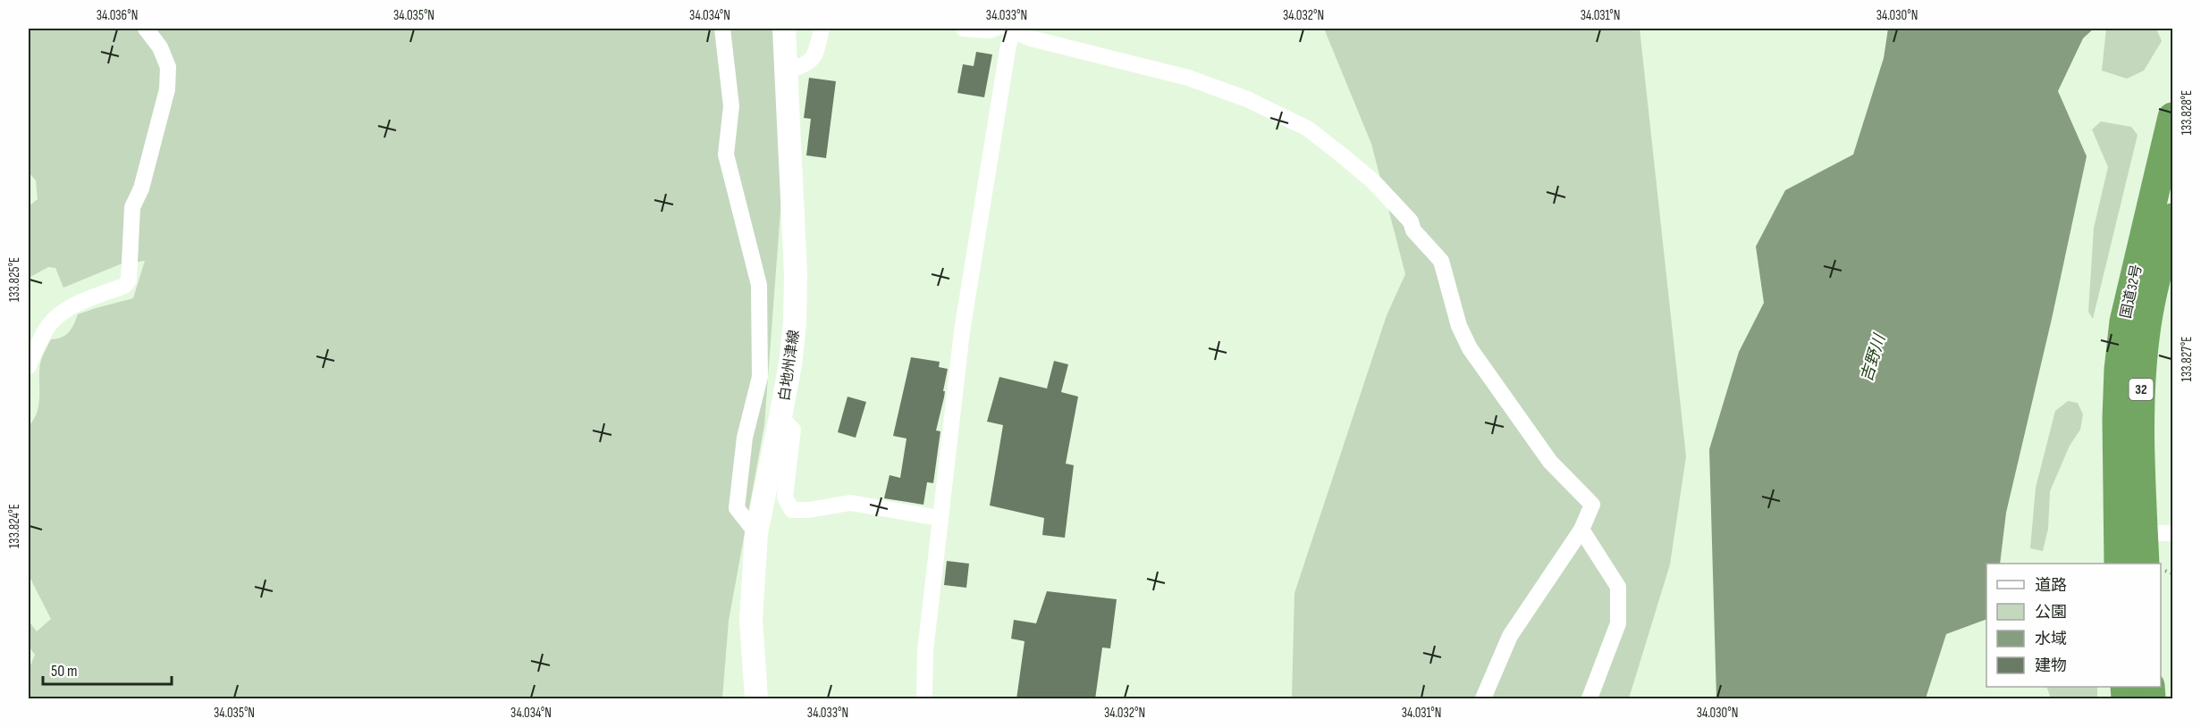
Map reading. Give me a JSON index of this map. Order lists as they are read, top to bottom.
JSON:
{
  "streets": {
    "highway": ["国道32号", "32"],
    "main road": ["白地州津線"]
  },
  "water": ["吉野川"],
  "legend": [
    "道路",
    "公園",
    "水域",
    "建物"
  ],
  "scale_bar": "50 m",
  "coordinates": [
    "34.036°N",
    "34.035°N",
    "34.034°N",
    "34.033°N",
    "34.032°N",
    "34.031°N",
    "34.030°N",
    "133.828°E",
    "133.825°E",
    "133.827°E",
    "133.824°E"
  ]
}
